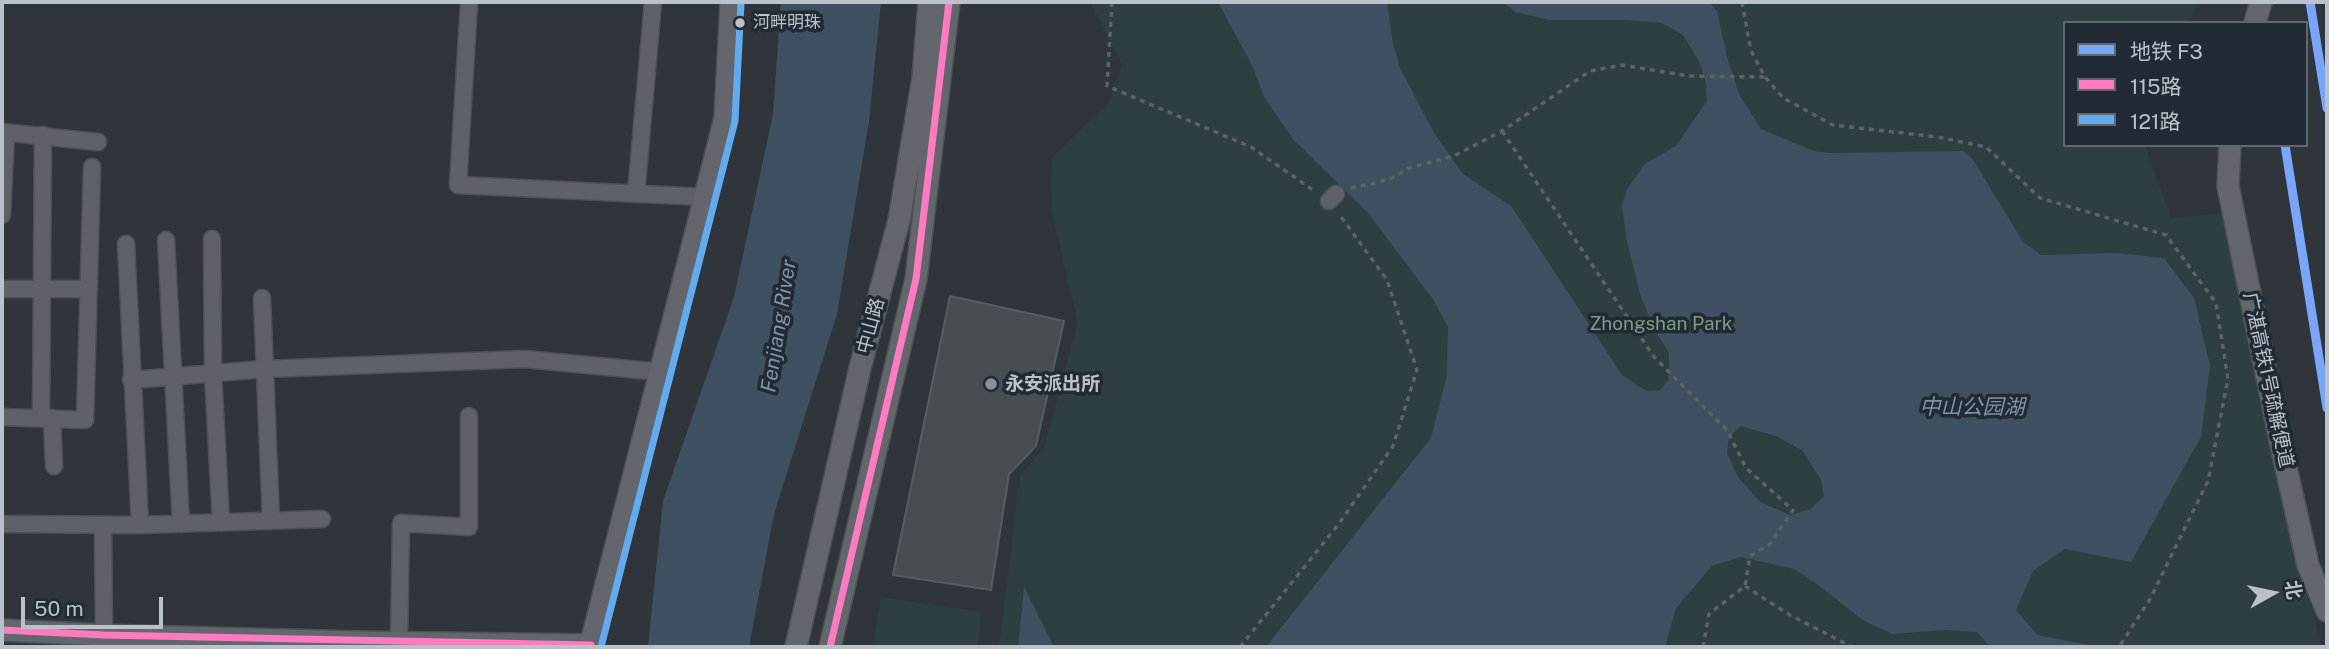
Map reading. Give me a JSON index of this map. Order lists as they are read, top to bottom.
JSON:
{
  "streets": {
    "street": ["中山路", "广湛高铁1号疏解便道"]
  },
  "water": ["Fenjiang River", "中山公园湖"],
  "parks": ["Zhongshan Park"],
  "places": ["河畔明珠", "永安派出所"],
  "lines": ["metro line F3", "transit line 115路", "transit line 121路"],
  "legend": ["地铁 F3", "115路", "121路"],
  "scale_bar": "50 m",
  "north": "right"
}
